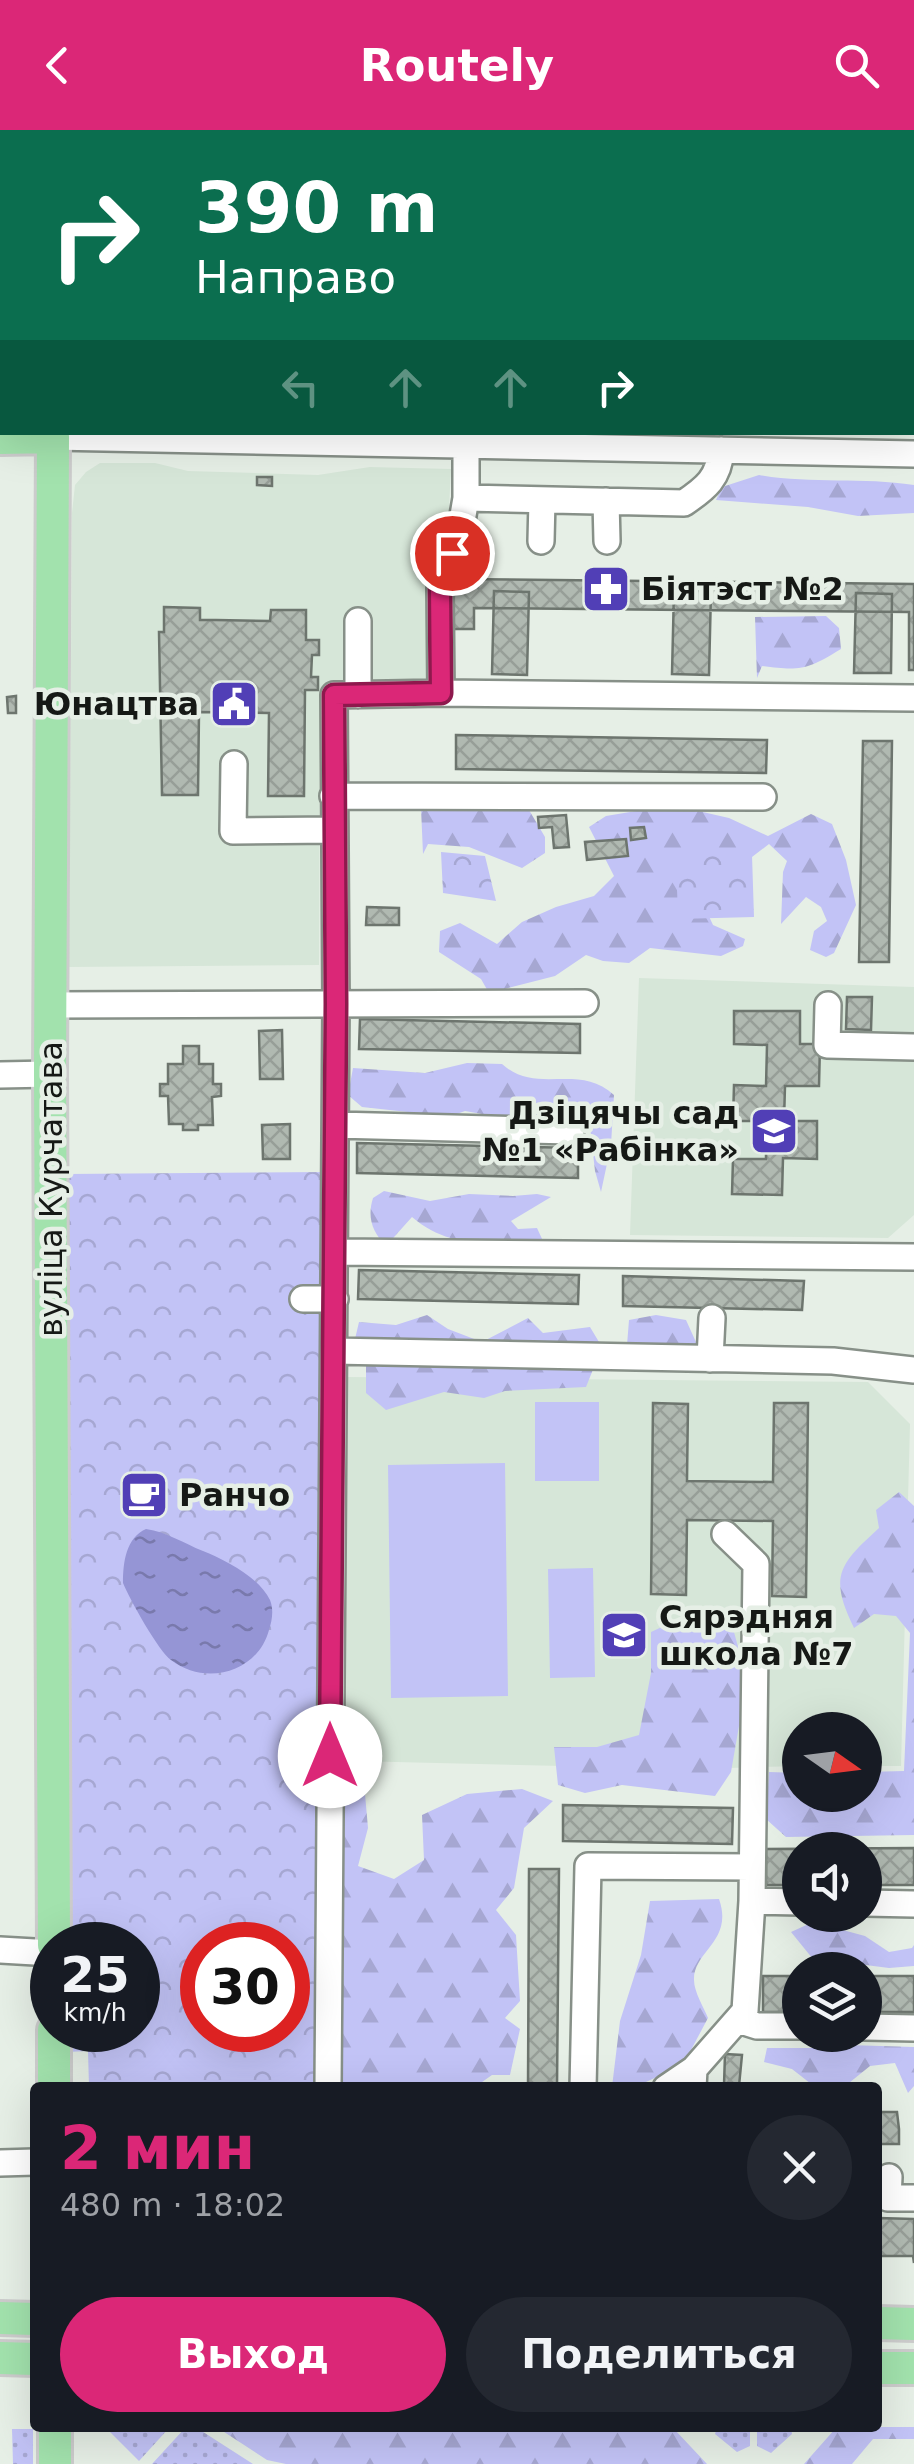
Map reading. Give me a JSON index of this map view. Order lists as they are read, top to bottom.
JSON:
{
  "streets": {
    "main road": ["вуліца Курчатава"]
  },
  "places": {
    "pharmacy": ["Біятэст №2"],
    "public building": ["Юнацтва"],
    "school or university": ["Дзіцячы сад №1 «Рабінка»", "Сярэдняя школа №7"],
    "cafe": ["Ранчо"]
  },
  "north": "right",
  "page": {
    "header": "Routely",
    "turn": ["390 m", "Направо"],
    "speed": "25 km/h",
    "limit": "30",
    "heading": ["2 мин", "480 m · 18:02"],
    "buttons": ["Выход", "Поделиться"]
  }
}
